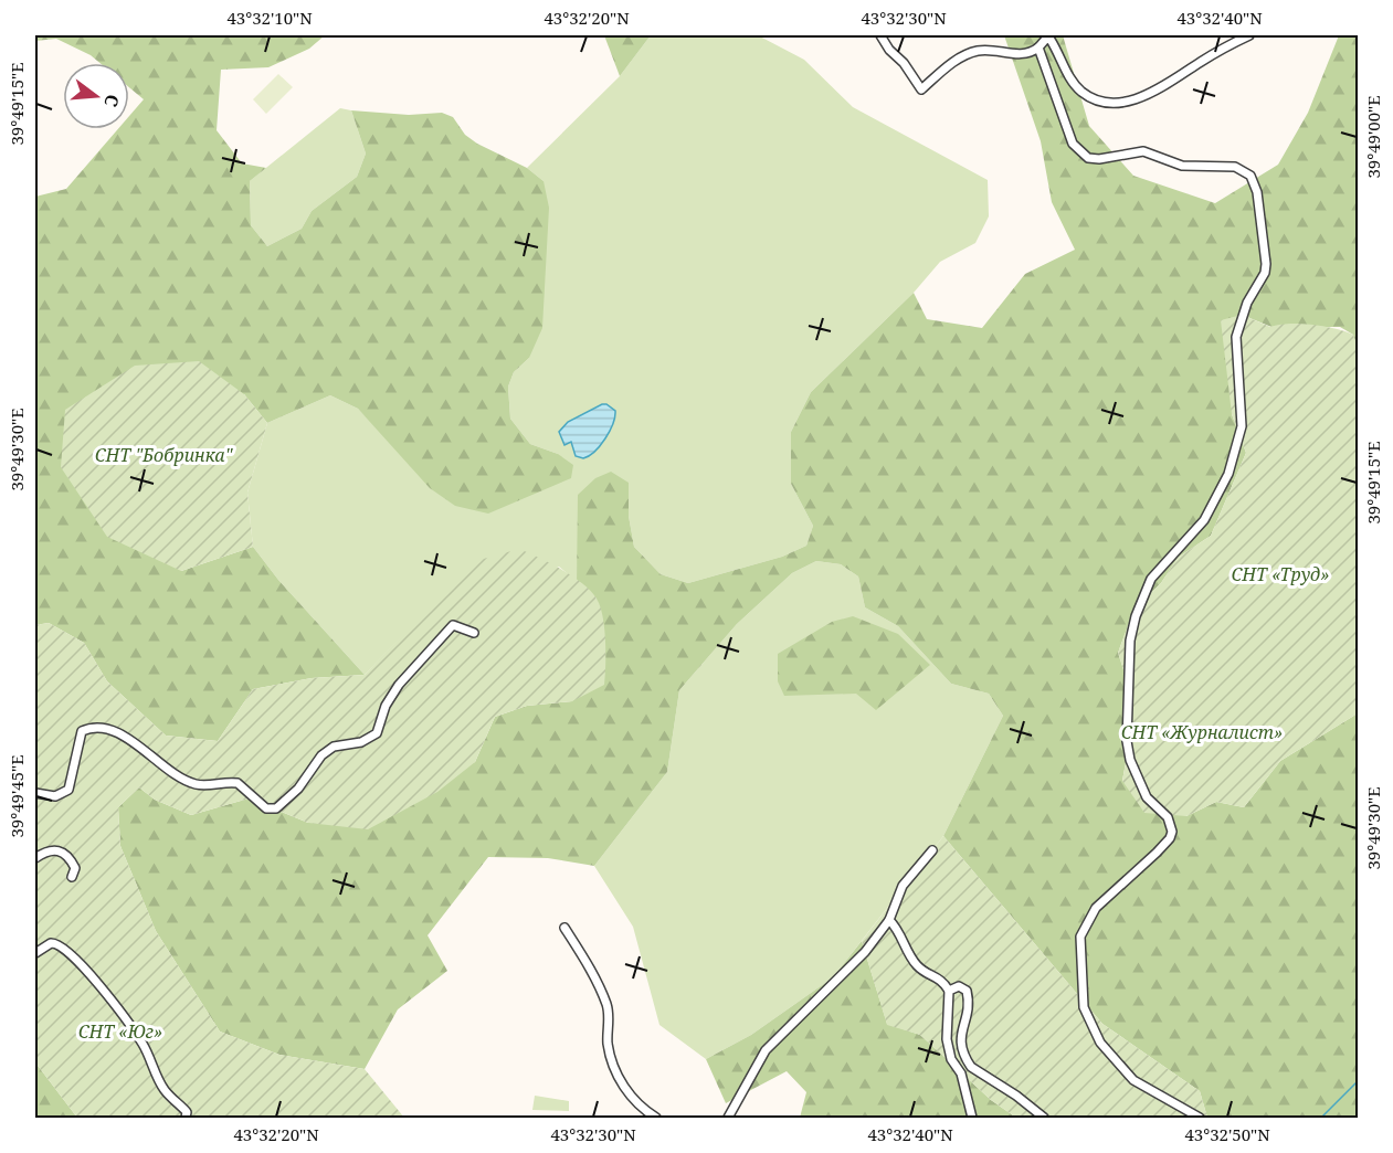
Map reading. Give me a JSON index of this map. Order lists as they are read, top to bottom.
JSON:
{
  "parks": [
    "СНТ \"Бобринка\"",
    "СНТ «Труд»",
    "СНТ «Журналист»",
    "СНТ «Юг»"
  ],
  "north": "right",
  "coordinates": [
    "43°32'10\"N",
    "43°32'20\"N",
    "43°32'30\"N",
    "43°32'40\"N",
    "39°49'15\"E",
    "39°49'00\"E",
    "39°49'30\"E",
    "39°49'45\"E",
    "43°32'50\"N"
  ]
}
